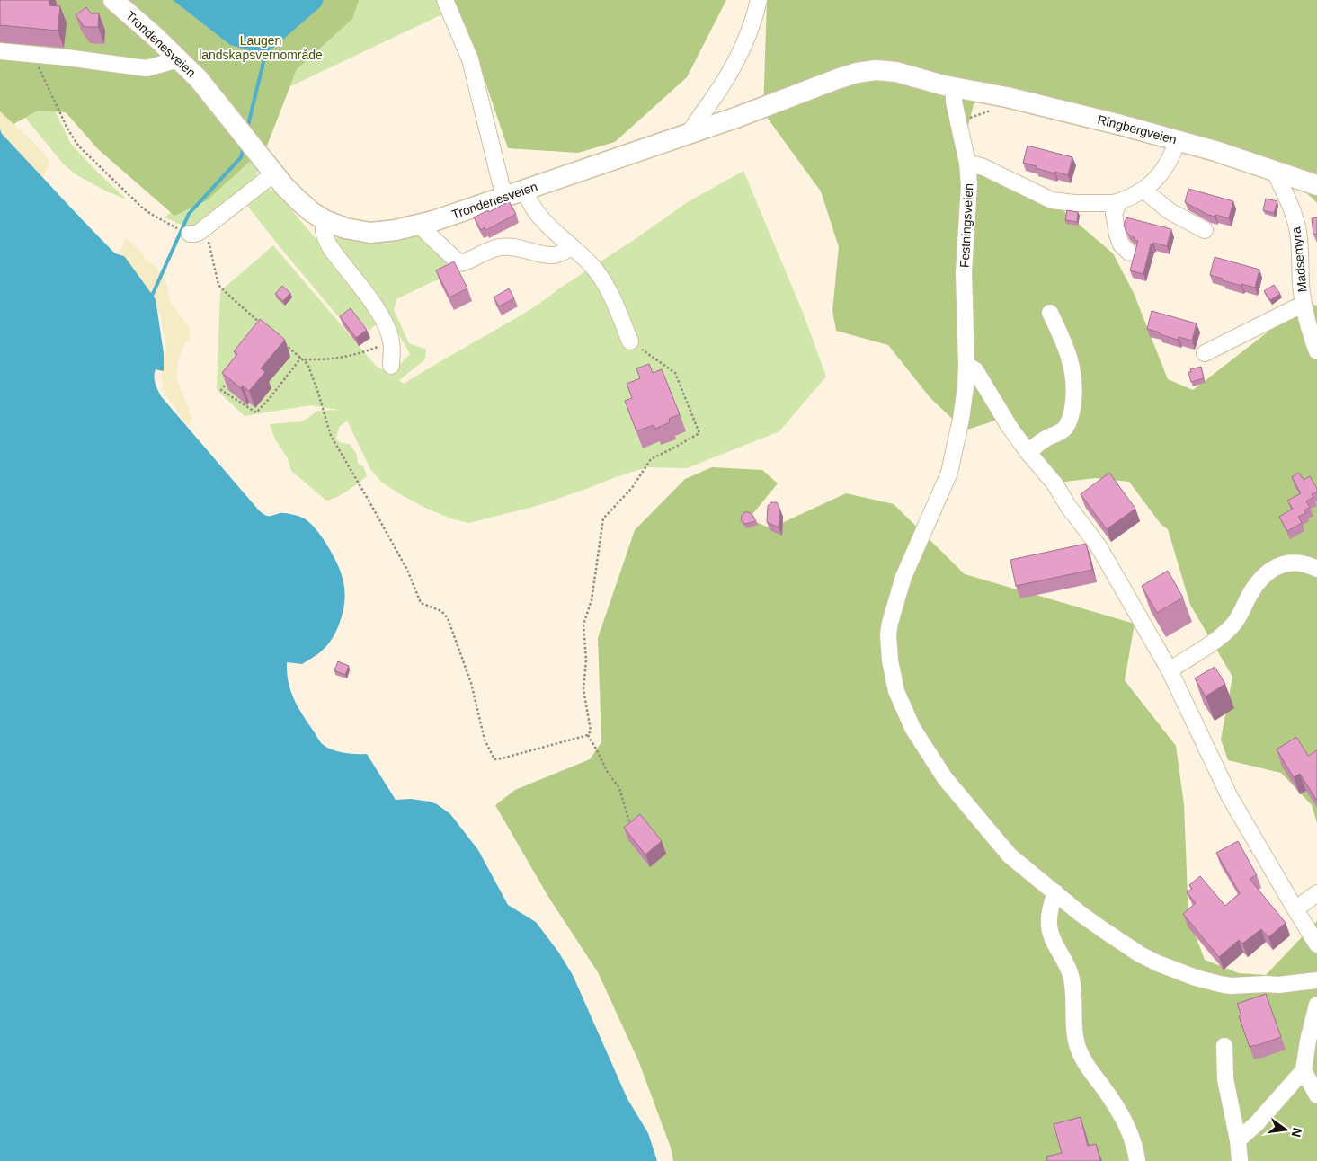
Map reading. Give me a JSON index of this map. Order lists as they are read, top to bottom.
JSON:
{
  "streets": {
    "main road": ["Trondenesveien", "Ringbergveien"],
    "street": ["Festningsveien", "Madsemyra"]
  },
  "crossings": [
    ["Trondenesveien", "Ringbergveien"],
    ["Trondenesveien", "Festningsveien"],
    ["Ringbergveien", "Festningsveien"],
    ["Ringbergveien", "Madsemyra"]
  ],
  "parks": ["Laugen landskapsvernområde"],
  "north": "right"
}
